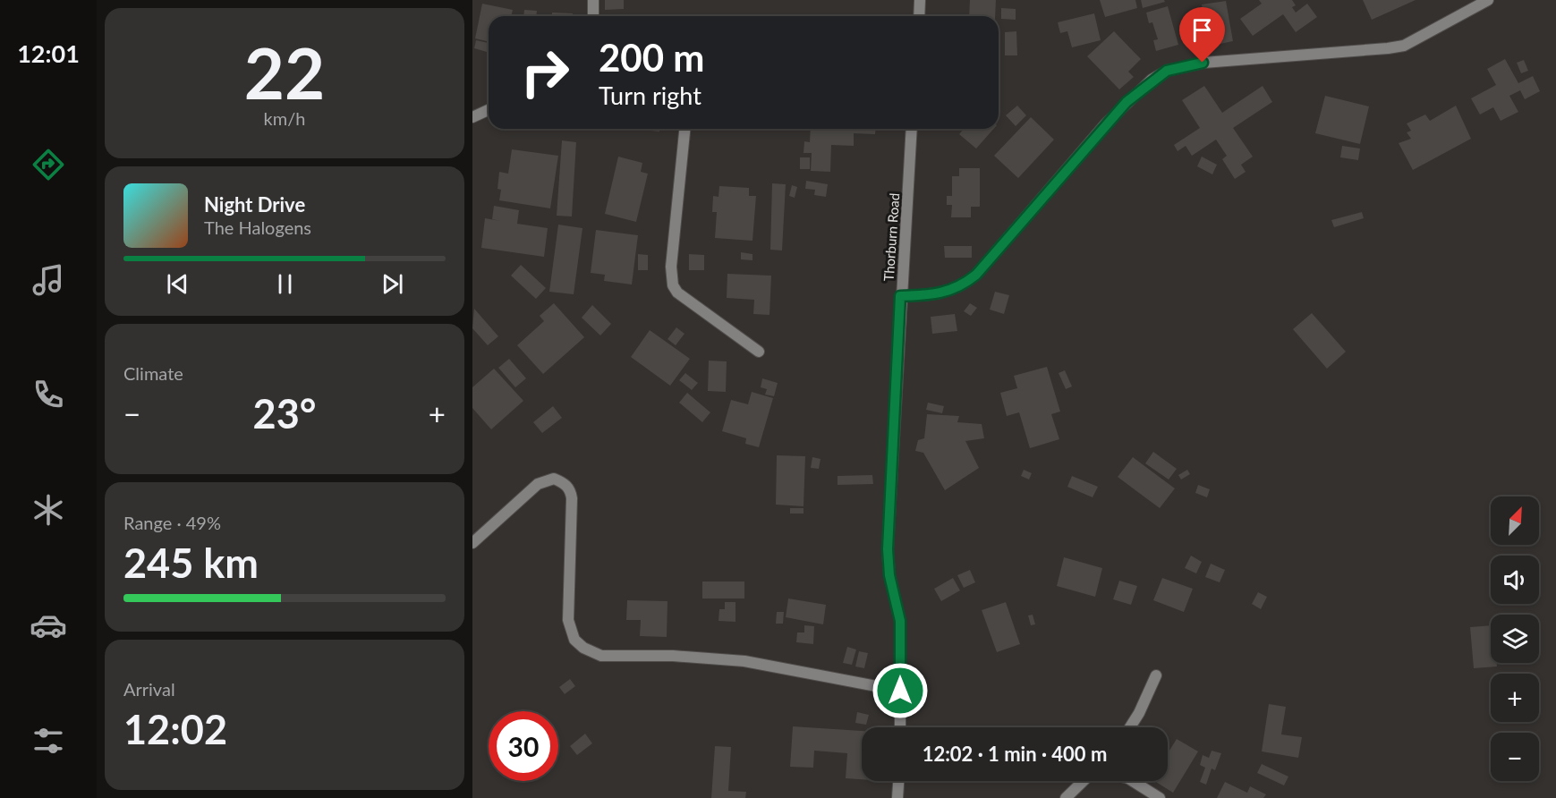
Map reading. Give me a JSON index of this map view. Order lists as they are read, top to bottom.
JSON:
{
  "streets": {
    "street": ["Thorburn Road"]
  },
  "north": "top right",
  "page": {
    "tabs": "12:01",
    "tile": [
      ["22", "km/h"],
      "Climate",
      ["Range · 49%", "245 km"],
      ["Arrival", "12:02"]
    ],
    "turn": ["200 m", "Turn right"],
    "song": ["Night Drive", "The Halogens"],
    "heat": ["−", "23°", "+"],
    "map_buttons": ["+", "−"],
    "limit": "30",
    "trip": "12:02 · 1 min · 400 m"
  }
}
